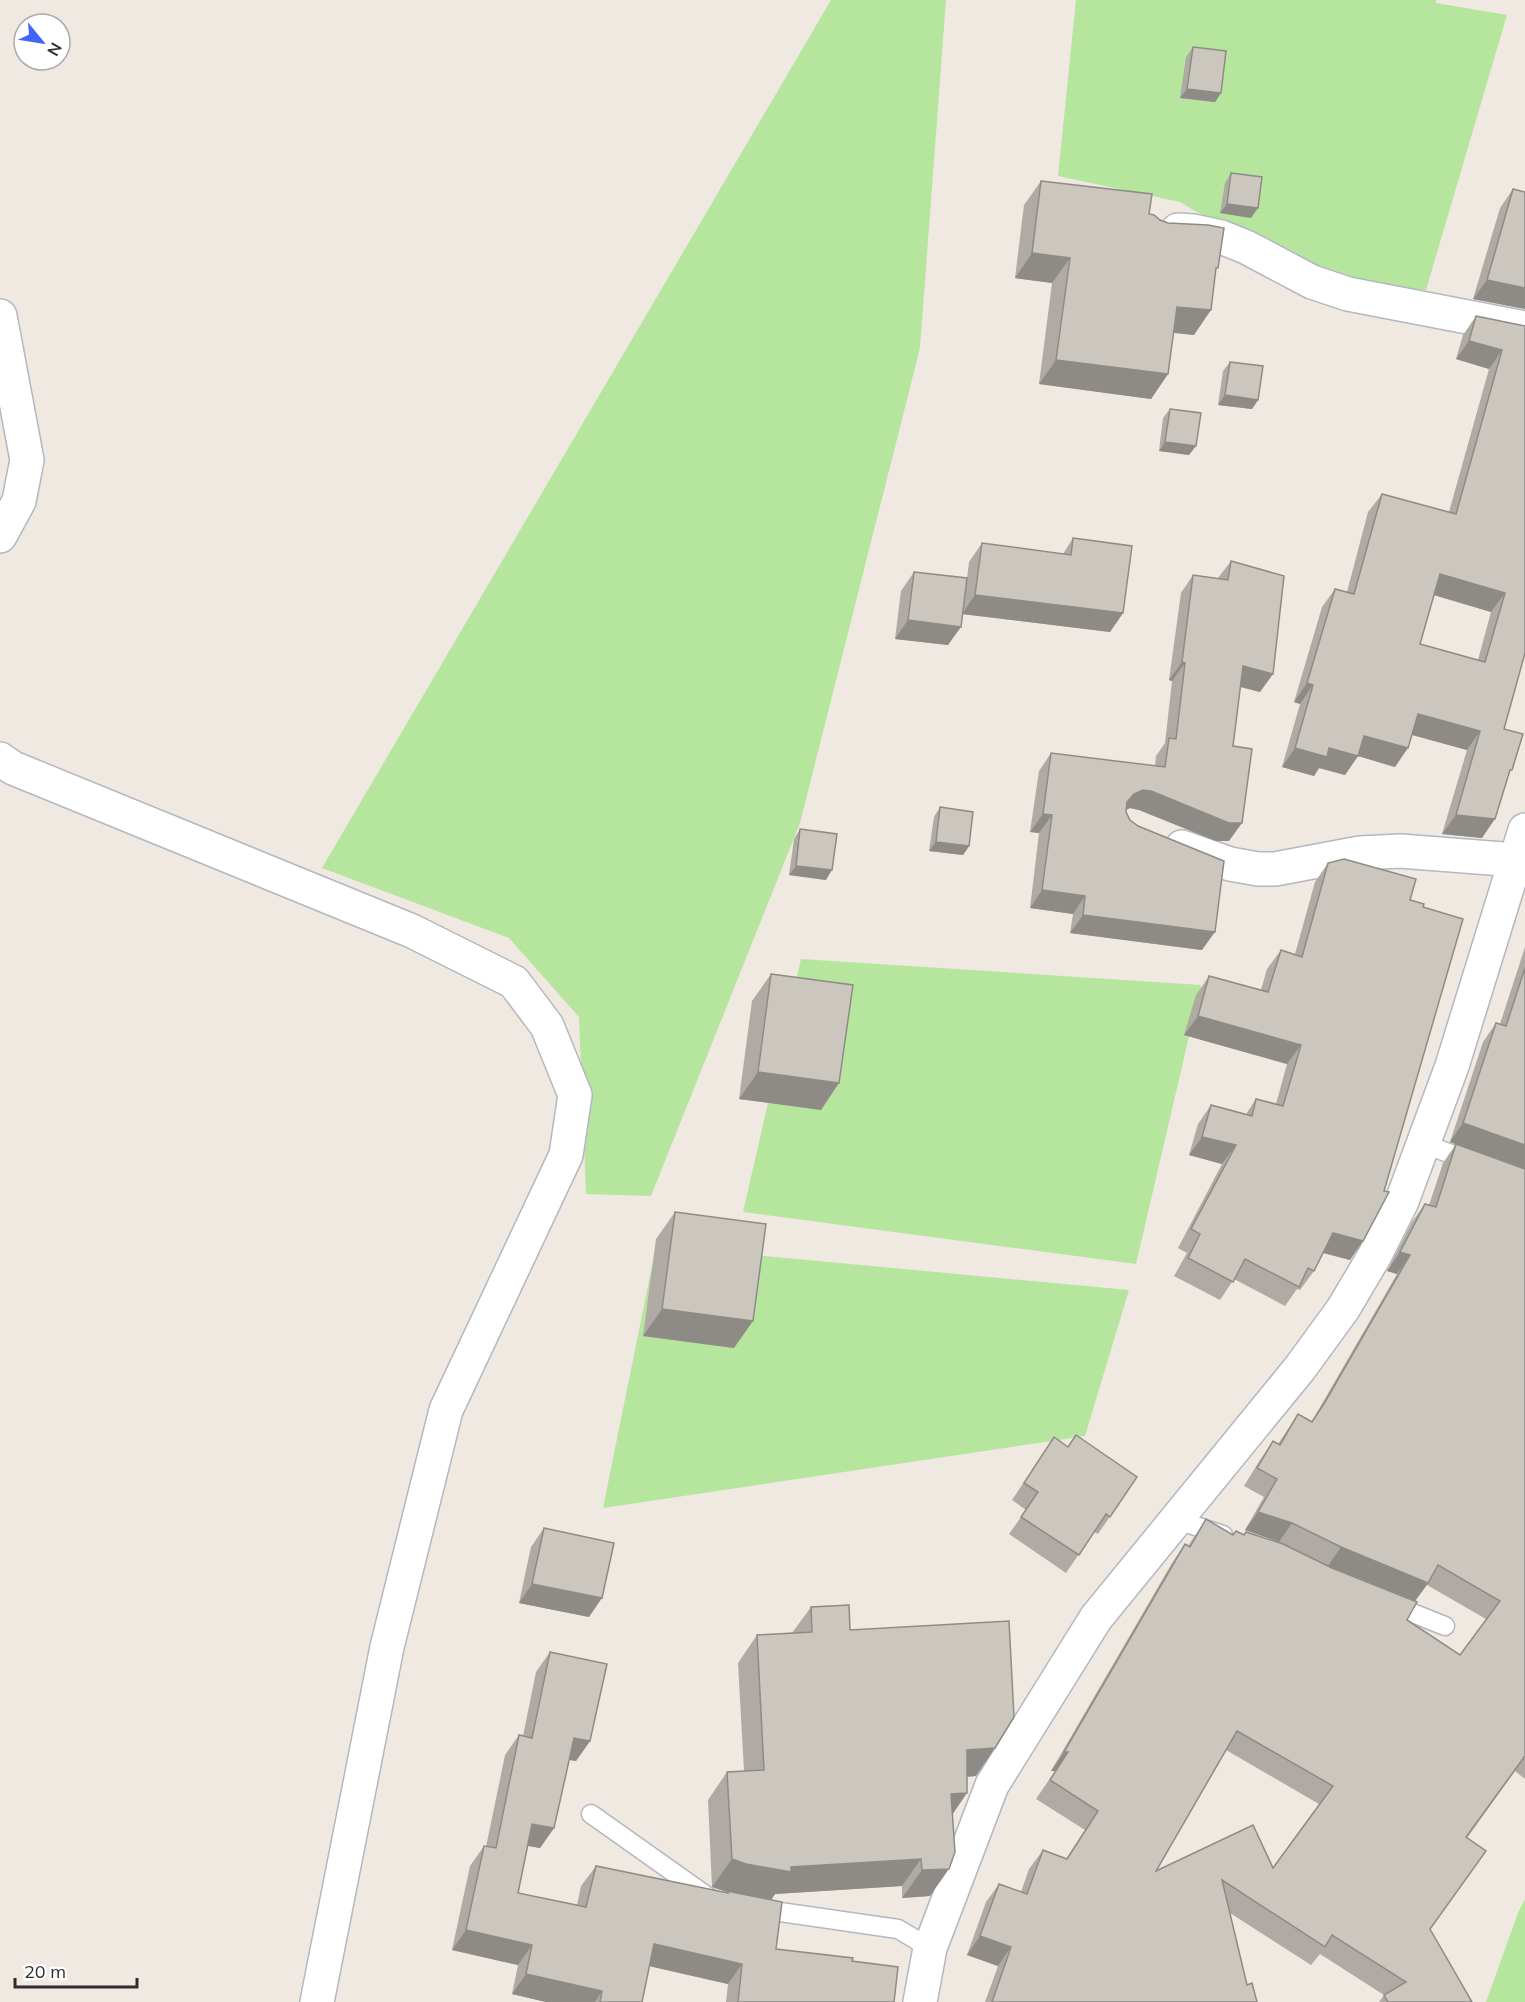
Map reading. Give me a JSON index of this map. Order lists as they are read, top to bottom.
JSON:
{
  "scale_bar": "20 m",
  "north": "bottom right"
}
